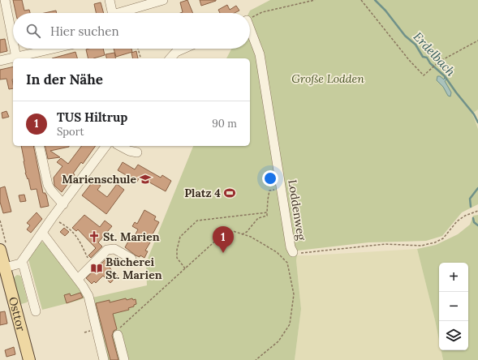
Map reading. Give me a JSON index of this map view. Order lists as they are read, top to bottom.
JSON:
{
  "streets": {
    "main road": ["Osttor"],
    "street": ["Loddenweg"]
  },
  "water": ["Erdelbach"],
  "parks": ["Große Lodden"],
  "places": {
    "school or university": ["Marienschule"],
    "sports": ["Platz 4"],
    "church": ["St. Marien"],
    "library": ["Bücherei St. Marien"]
  },
  "page": {
    "search": "Hier suchen",
    "heading": "In der Nähe",
    "list": [
      {
        "mark": "1",
        "name": "TUS Hiltrup",
        "note": "Sport",
        "value": "90 m"
      }
    ],
    "pins": "1",
    "map_buttons": ["+", "−"]
  }
}
